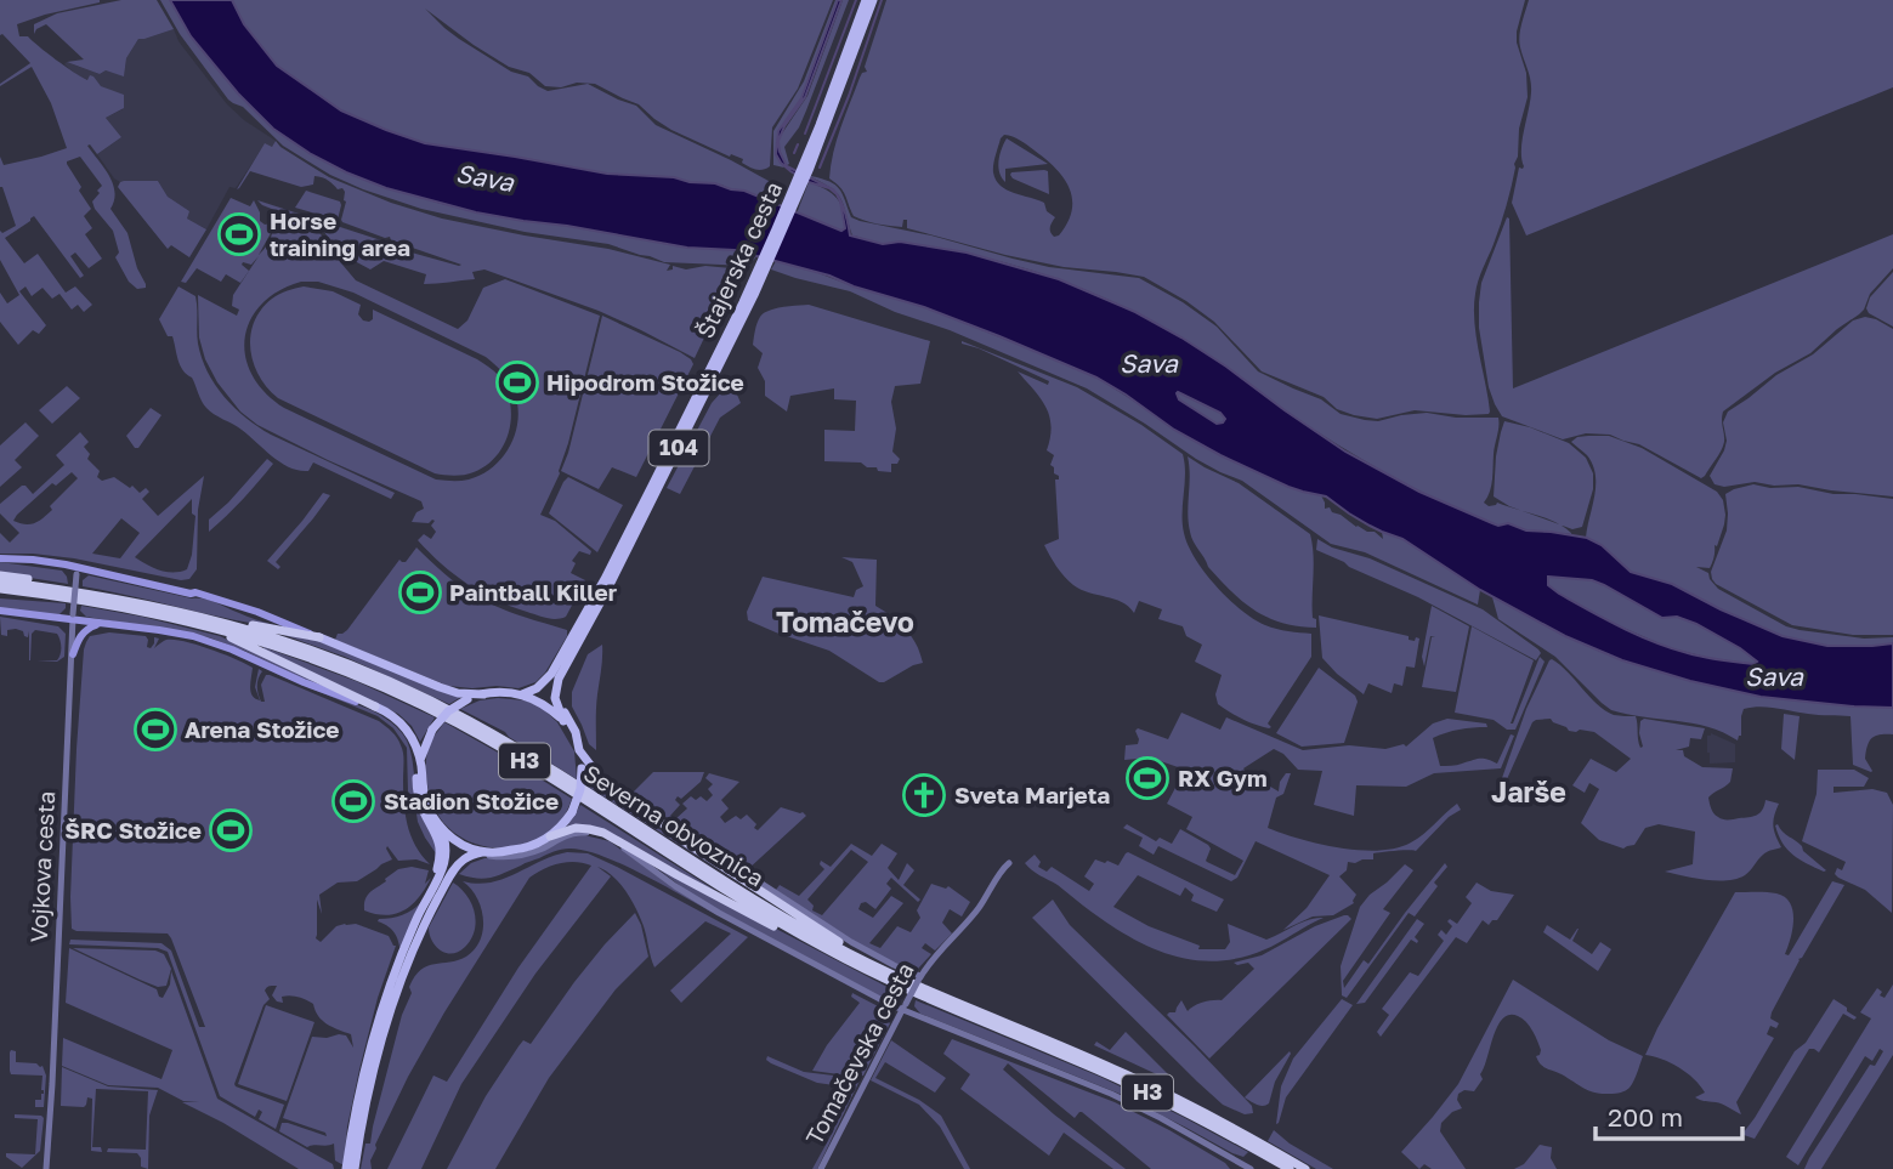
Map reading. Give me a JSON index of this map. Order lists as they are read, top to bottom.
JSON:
{
  "streets": {
    "highway": ["H3", "Severna obvoznica"],
    "main road": ["Štajerska cesta", "104"],
    "street": ["Vojkova cesta", "Tomačevska cesta"]
  },
  "districts": ["Tomačevo", "Jarše"],
  "water": ["Sava"],
  "places": {
    "sports": [
      "Horse training area",
      "Hipodrom Stožice",
      "Paintball Killer",
      "Arena Stožice",
      "RX Gym",
      "Stadion Stožice",
      "ŠRC Stožice"
    ],
    "church": ["Sveta Marjeta"]
  },
  "scale_bar": "200 m"
}
